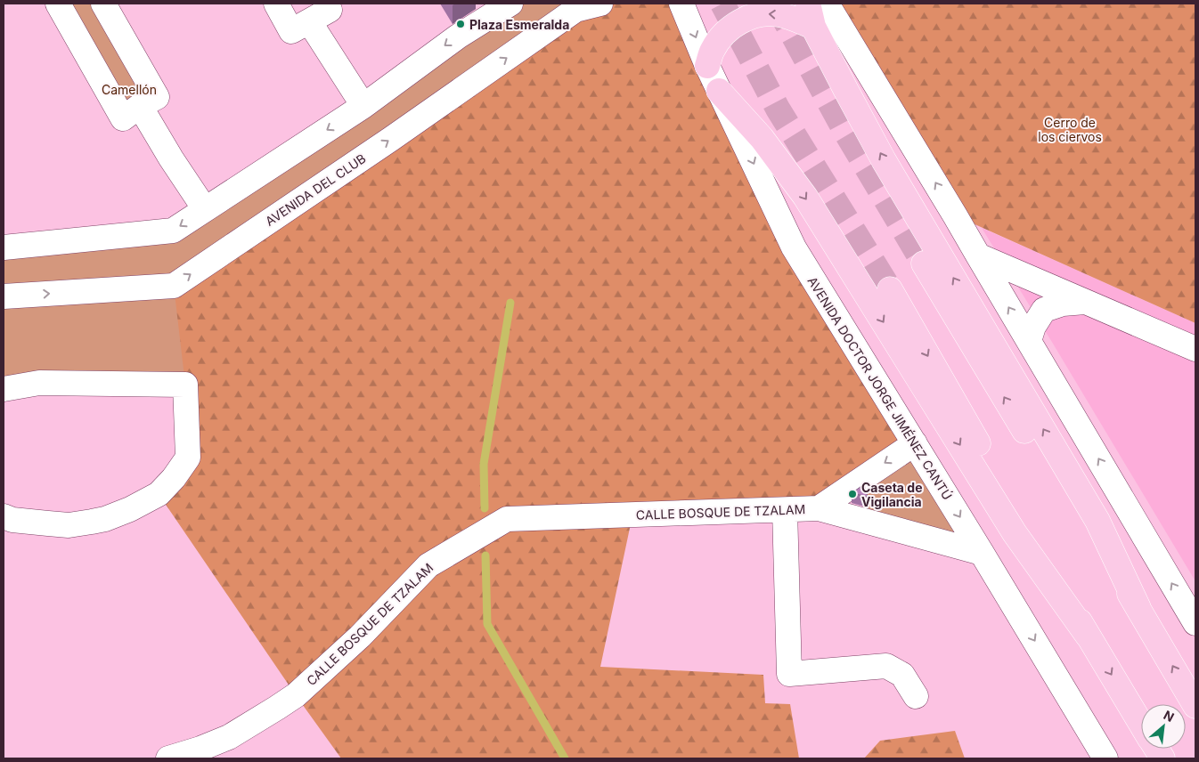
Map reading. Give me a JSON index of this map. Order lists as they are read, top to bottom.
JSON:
{
  "streets": {
    "street": ["AVENIDA DEL CLUB", "AVENIDA DOCTOR JORGE JIMÉNEZ CANTÚ", "CALLE BOSQUE DE TZALAM"]
  },
  "crossings": [
    ["AVENIDA DOCTOR JORGE JIMÉNEZ CANTÚ", "CALLE BOSQUE DE TZALAM"]
  ],
  "parks": ["Camellón", "Cerro de los ciervos"],
  "places": ["Plaza Esmeralda", "Caseta de Vigilancia"],
  "north": "top right"
}
